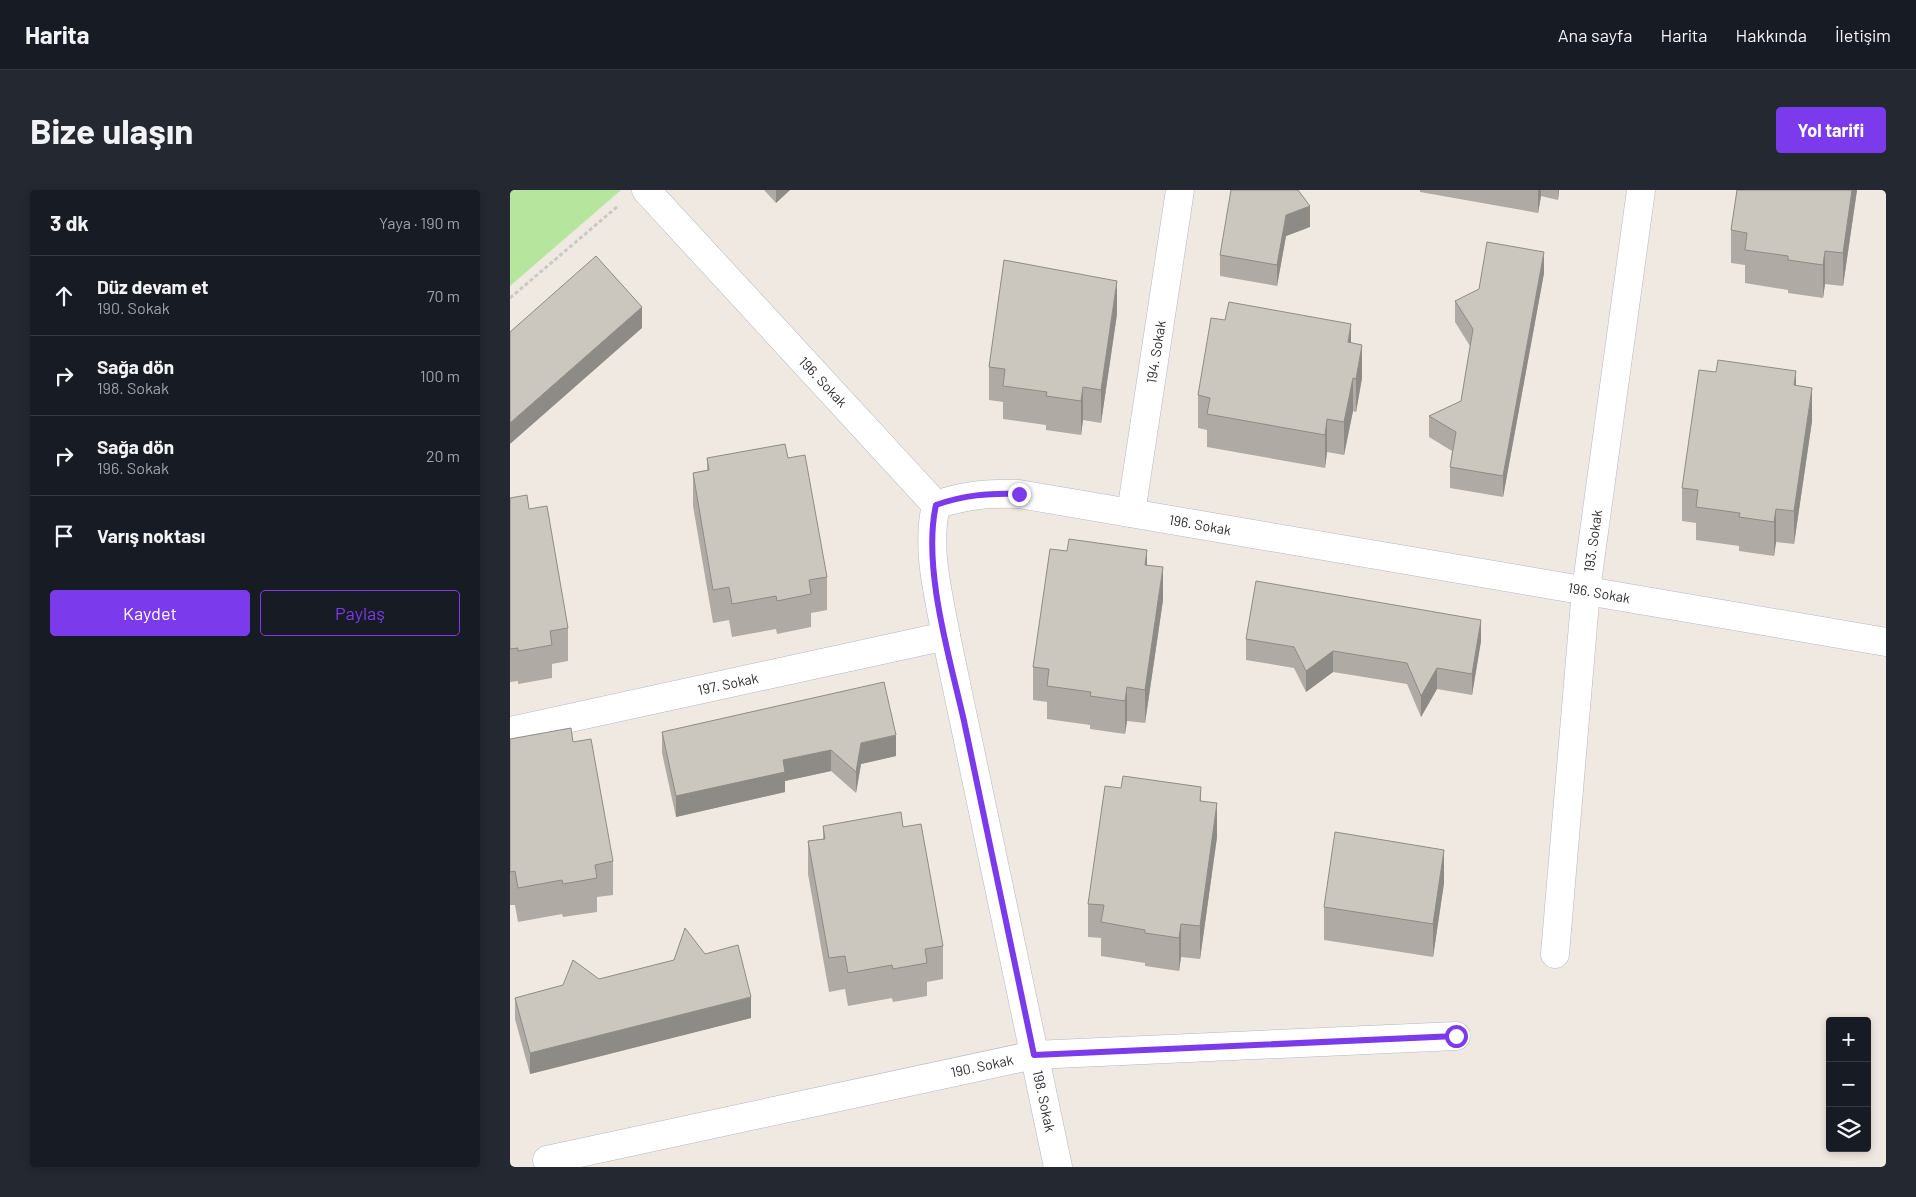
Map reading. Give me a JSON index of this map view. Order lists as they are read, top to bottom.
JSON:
{
  "streets": {
    "street": [
      "194. Sokak",
      "196. Sokak",
      "193. Sokak",
      "197. Sokak",
      "190. Sokak",
      "198. Sokak"
    ]
  },
  "crossings": [
    ["194. Sokak", "196. Sokak"],
    ["196. Sokak", "193. Sokak"],
    ["196. Sokak", "198. Sokak"],
    ["197. Sokak", "198. Sokak"],
    ["190. Sokak", "198. Sokak"]
  ],
  "page": {
    "header": "Harita",
    "nav": [
      "Ana sayfa",
      "Harita",
      "Hakkında",
      "İletişim"
    ],
    "buttons": [
      "Yol tarifi",
      ["Kaydet", "Paylaş"]
    ],
    "title": "Bize ulaşın",
    "heading": ["3 dk", "Yaya · 190 m"],
    "list": [
      ["Düz devam et", "190. Sokak", "70 m"],
      ["Sağa dön", "198. Sokak", "100 m"],
      ["Sağa dön", "196. Sokak", "20 m"],
      "Varış noktası"
    ],
    "map_buttons": ["+", "−"]
  }
}
